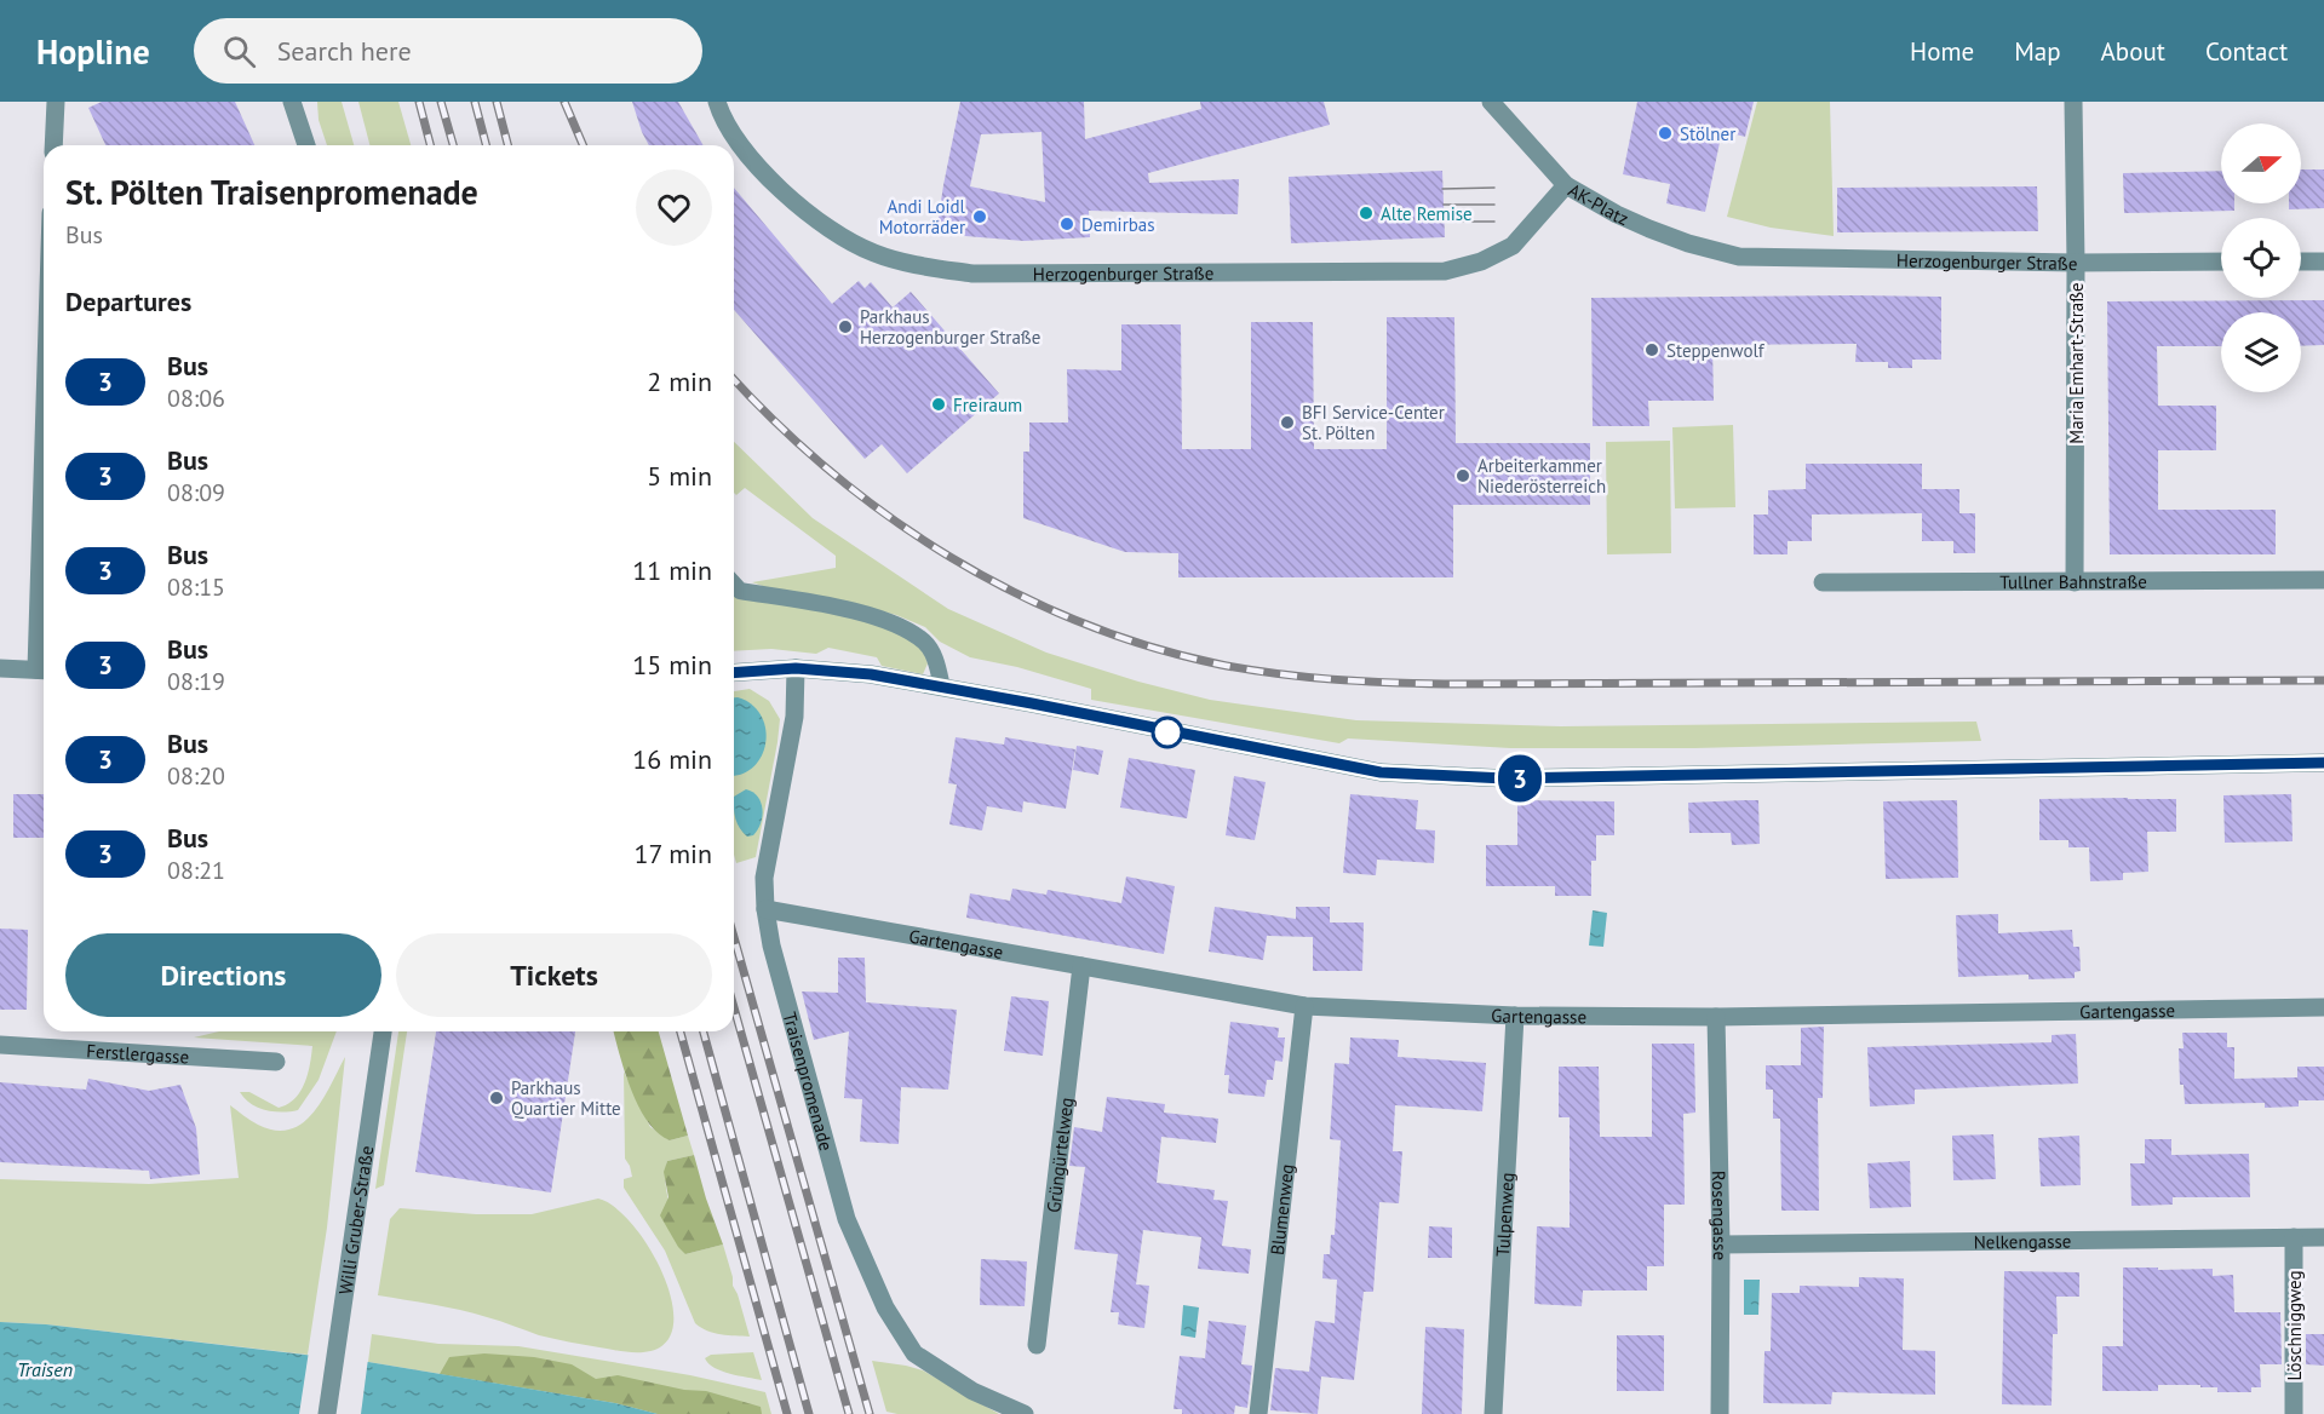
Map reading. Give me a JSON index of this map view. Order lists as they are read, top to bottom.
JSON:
{
  "streets": {
    "street": [
      "AK-Platz",
      "Herzogenburger Straße",
      "Maria Emhart-Straße",
      "Tullner Bahnstraße",
      "Gartengasse",
      "Ferstlergasse",
      "Traisenpromenade",
      "Grüngürtelweg",
      "Blumenweg",
      "Tulpenweg",
      "Rosengasse",
      "Willi Gruber-Straße",
      "Nelkengasse",
      "Löschniggweg"
    ]
  },
  "crossings": [
    ["AK-Platz", "Herzogenburger Straße"],
    ["Herzogenburger Straße", "Maria Emhart-Straße"],
    ["Maria Emhart-Straße", "Tullner Bahnstraße"],
    ["Gartengasse", "Traisenpromenade"],
    ["Gartengasse", "Grüngürtelweg"],
    ["Gartengasse", "Blumenweg"],
    ["Gartengasse", "Tulpenweg"],
    ["Gartengasse", "Rosengasse"],
    ["Rosengasse", "Nelkengasse"],
    ["Nelkengasse", "Löschniggweg"]
  ],
  "water": ["Traisen"],
  "places": [
    "Stölner",
    "Alte Remise",
    "Andi Loidl Motorräder",
    "Demirbas",
    "Parkhaus Herzogenburger Straße",
    "Steppenwolf",
    "Freiraum",
    "BFI Service-Center St. Pölten",
    "Arbeiterkammer Niederösterreich",
    "Parkhaus Quartier Mitte"
  ],
  "lines": ["bus line 3"],
  "north": "right",
  "page": {
    "header": "Hopline",
    "search": "Search here",
    "nav": [
      "Home",
      "Map",
      "About",
      "Contact"
    ],
    "on_map": "3",
    "heading": [
      ["St. Pölten Traisenpromenade", "Bus"],
      "Departures"
    ],
    "list": [
      {
        "mark": "3",
        "name": "Bus",
        "note": "08:06",
        "value": "2 min"
      },
      {
        "mark": "3",
        "name": "Bus",
        "note": "08:09",
        "value": "5 min"
      },
      {
        "mark": "3",
        "name": "Bus",
        "note": "08:15",
        "value": "11 min"
      },
      {
        "mark": "3",
        "name": "Bus",
        "note": "08:19",
        "value": "15 min"
      },
      {
        "mark": "3",
        "name": "Bus",
        "note": "08:20",
        "value": "16 min"
      },
      {
        "mark": "3",
        "name": "Bus",
        "note": "08:21",
        "value": "17 min"
      }
    ],
    "buttons": ["Directions", "Tickets"]
  }
}
